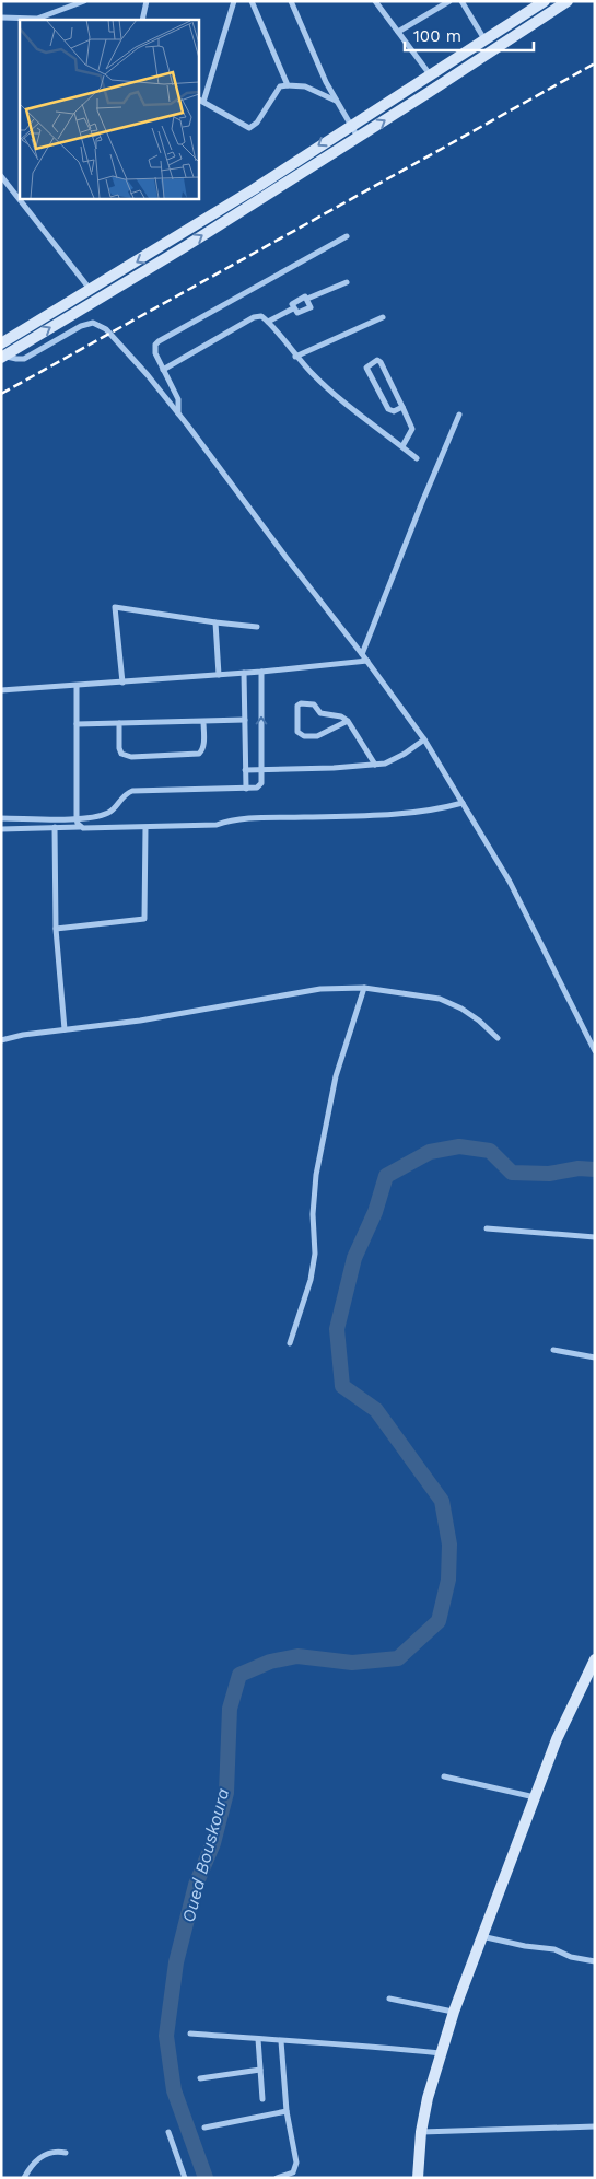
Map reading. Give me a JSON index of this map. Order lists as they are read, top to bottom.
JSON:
{
  "water": ["Oued Bouskoura"],
  "scale_bar": "100 m"
}
